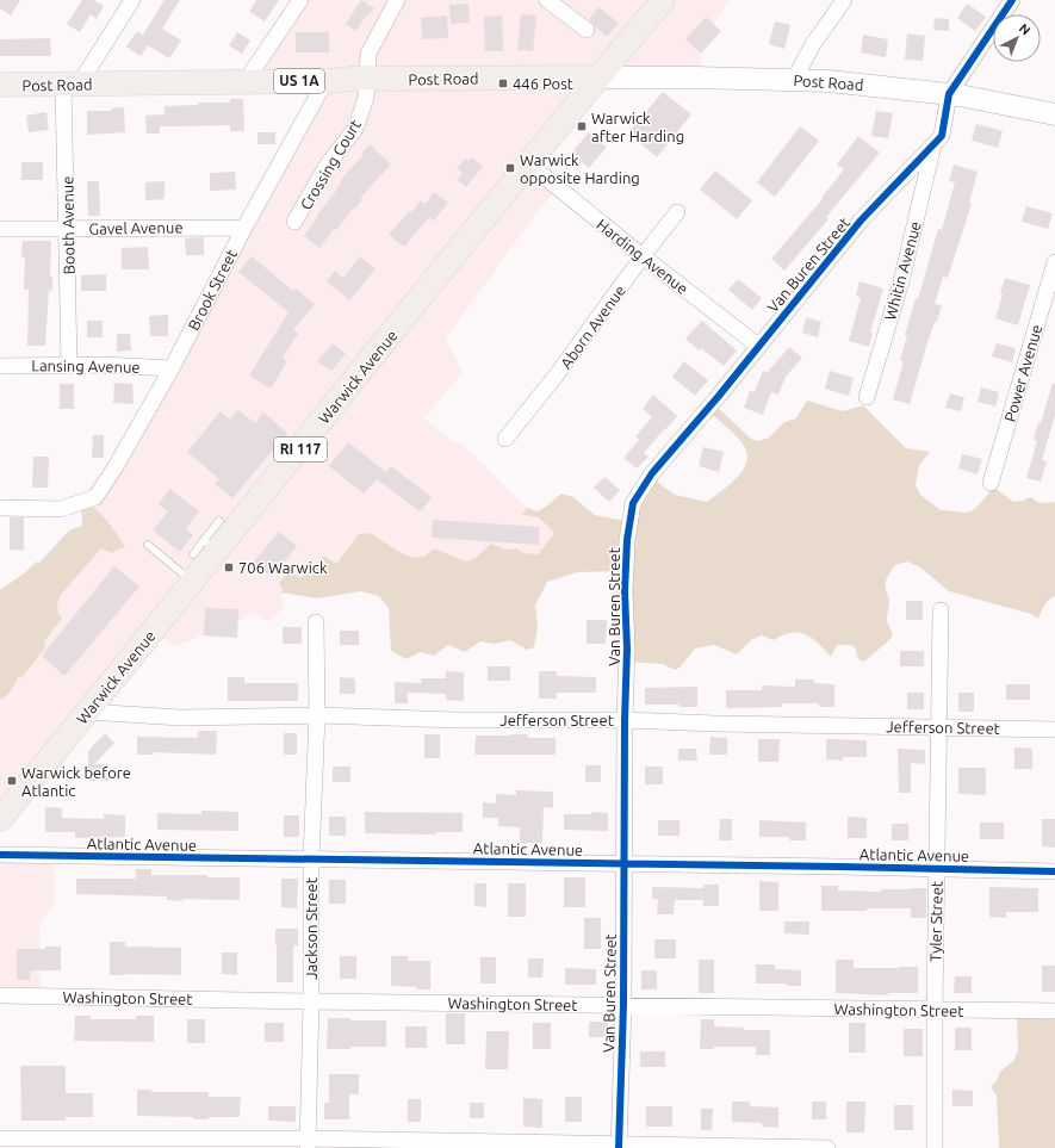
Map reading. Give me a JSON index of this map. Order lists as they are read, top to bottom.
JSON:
{
  "streets": {
    "main road": [
      "Post Road",
      "US 1A",
      "Warwick Avenue",
      "RI 117"
    ],
    "street": [
      "Crossing Court",
      "Booth Avenue",
      "Gavel Avenue",
      "Harding Avenue",
      "Van Buren Street",
      "Whitin Avenue",
      "Brook Street",
      "Aborn Avenue",
      "Lansing Avenue",
      "Power Avenue",
      "Jefferson Street",
      "Atlantic Avenue",
      "Tyler Street",
      "Jackson Street",
      "Washington Street"
    ]
  },
  "crossings": [
    ["Post Road", "Crossing Court"],
    ["Post Road", "Booth Avenue"],
    ["Post Road", "Van Buren Street"],
    ["Post Road", "Brook Street"],
    ["Post Road", "Warwick Avenue"],
    ["Booth Avenue", "Gavel Avenue"],
    ["Booth Avenue", "Lansing Avenue"],
    ["Gavel Avenue", "Brook Street"],
    ["Harding Avenue", "Van Buren Street"],
    ["Harding Avenue", "Aborn Avenue"],
    ["Harding Avenue", "Warwick Avenue"],
    ["Van Buren Street", "Whitin Avenue"],
    ["Van Buren Street", "Jefferson Street"],
    ["Van Buren Street", "Atlantic Avenue"],
    ["Van Buren Street", "Washington Street"],
    ["Brook Street", "Lansing Avenue"],
    ["Warwick Avenue", "Jefferson Street"],
    ["Jefferson Street", "Tyler Street"],
    ["Jefferson Street", "Jackson Street"],
    ["Atlantic Avenue", "Tyler Street"],
    ["Atlantic Avenue", "Jackson Street"],
    ["Tyler Street", "Washington Street"],
    ["Jackson Street", "Washington Street"]
  ],
  "places": {
    "transit": [
      "446 Post",
      "Warwick after Harding",
      "Warwick opposite Harding",
      "706 Warwick",
      "Warwick before Atlantic"
    ]
  },
  "north": "top right"
}
